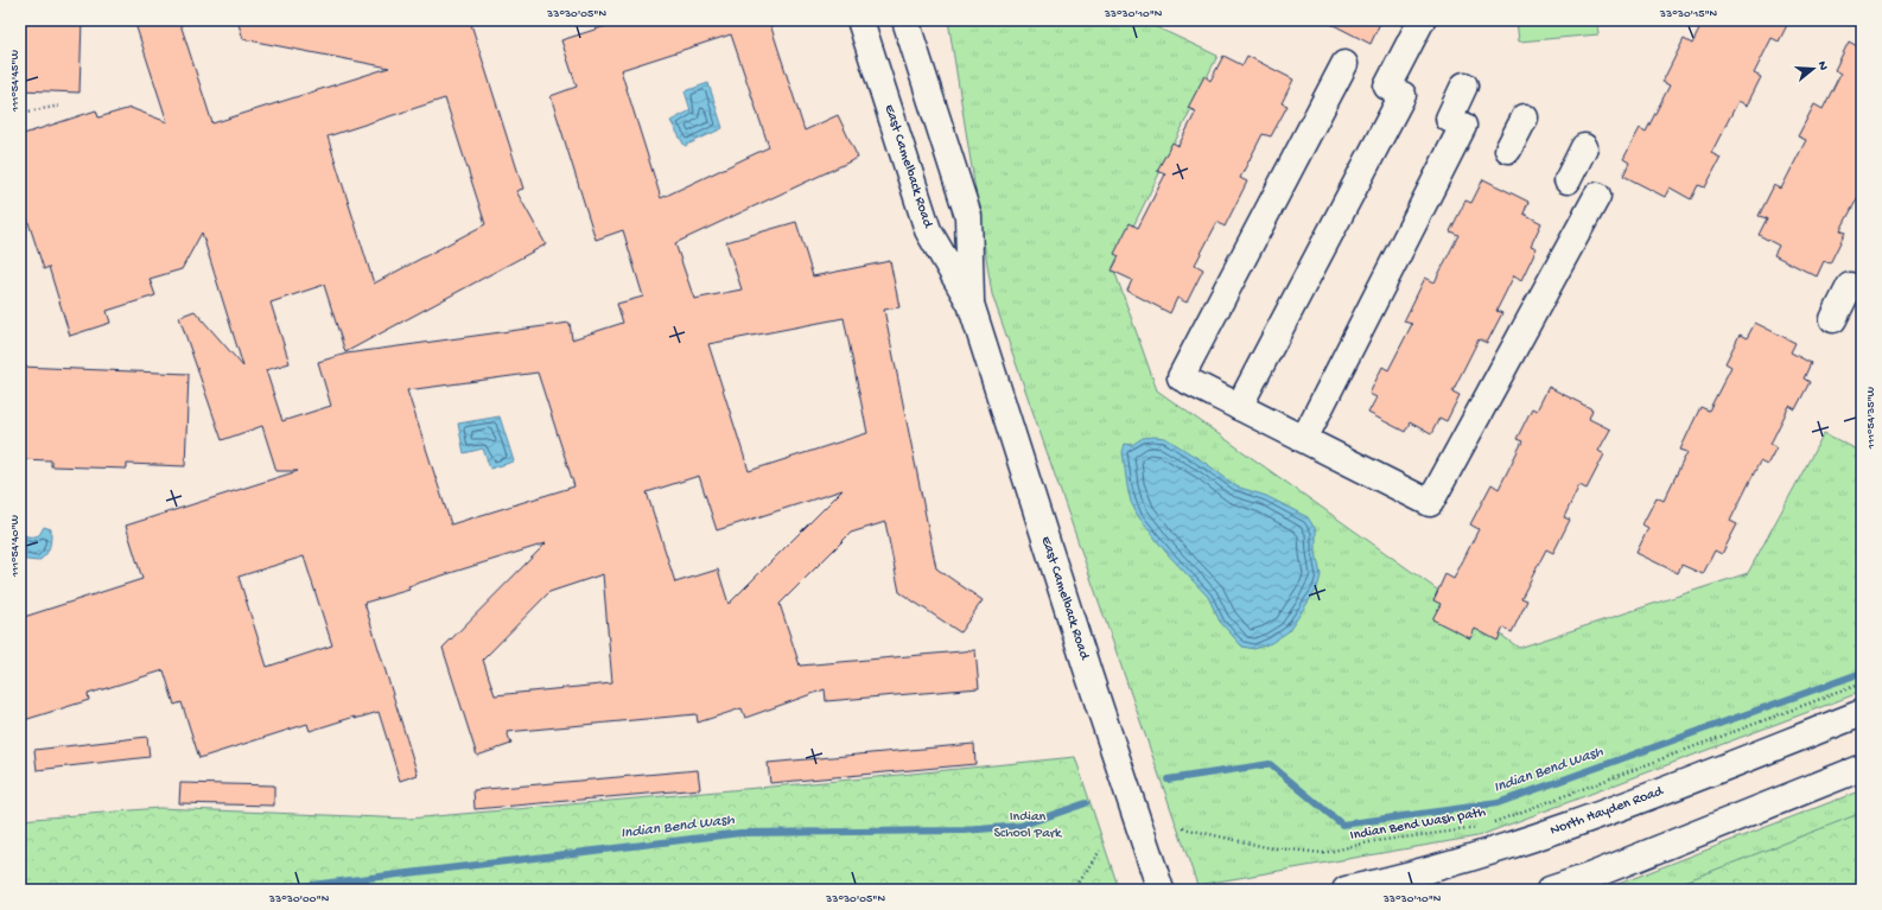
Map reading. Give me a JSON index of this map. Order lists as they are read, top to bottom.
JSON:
{
  "streets": {
    "main road": ["East Camelback Road", "North Hayden Road"],
    "path": ["Indian Bend Wash path"]
  },
  "water": ["Indian Bend Wash"],
  "parks": ["Indian School Park"],
  "north": "right",
  "coordinates": [
    "33°30'05\"N",
    "33°30'10\"N",
    "33°30'15\"N",
    "111°54'45\"W",
    "111°54'35\"W",
    "111°54'40\"W",
    "33°30'00\"N"
  ]
}
